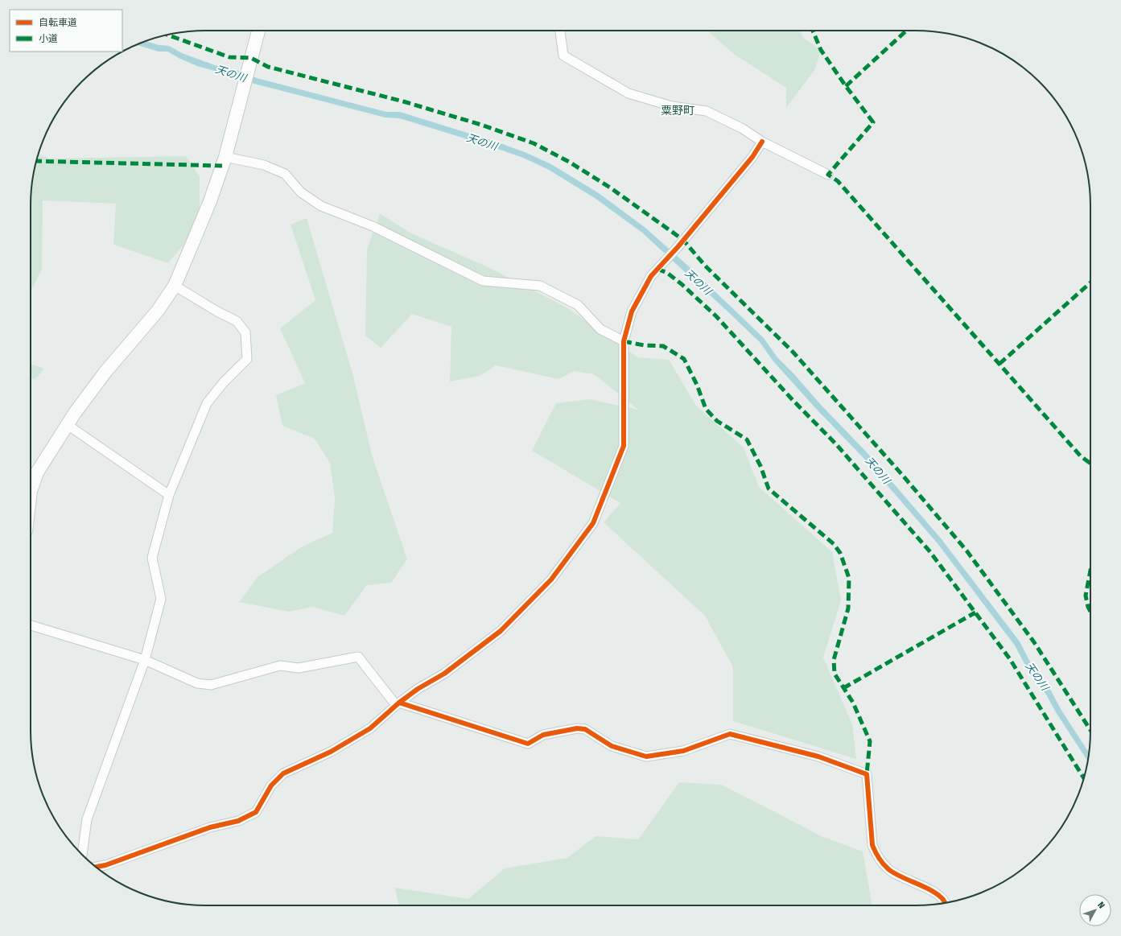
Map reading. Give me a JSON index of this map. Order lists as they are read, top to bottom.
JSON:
{
  "districts": ["粟野町"],
  "water": ["天の川"],
  "legend": ["自転車道", "小道"],
  "north": "top right"
}
